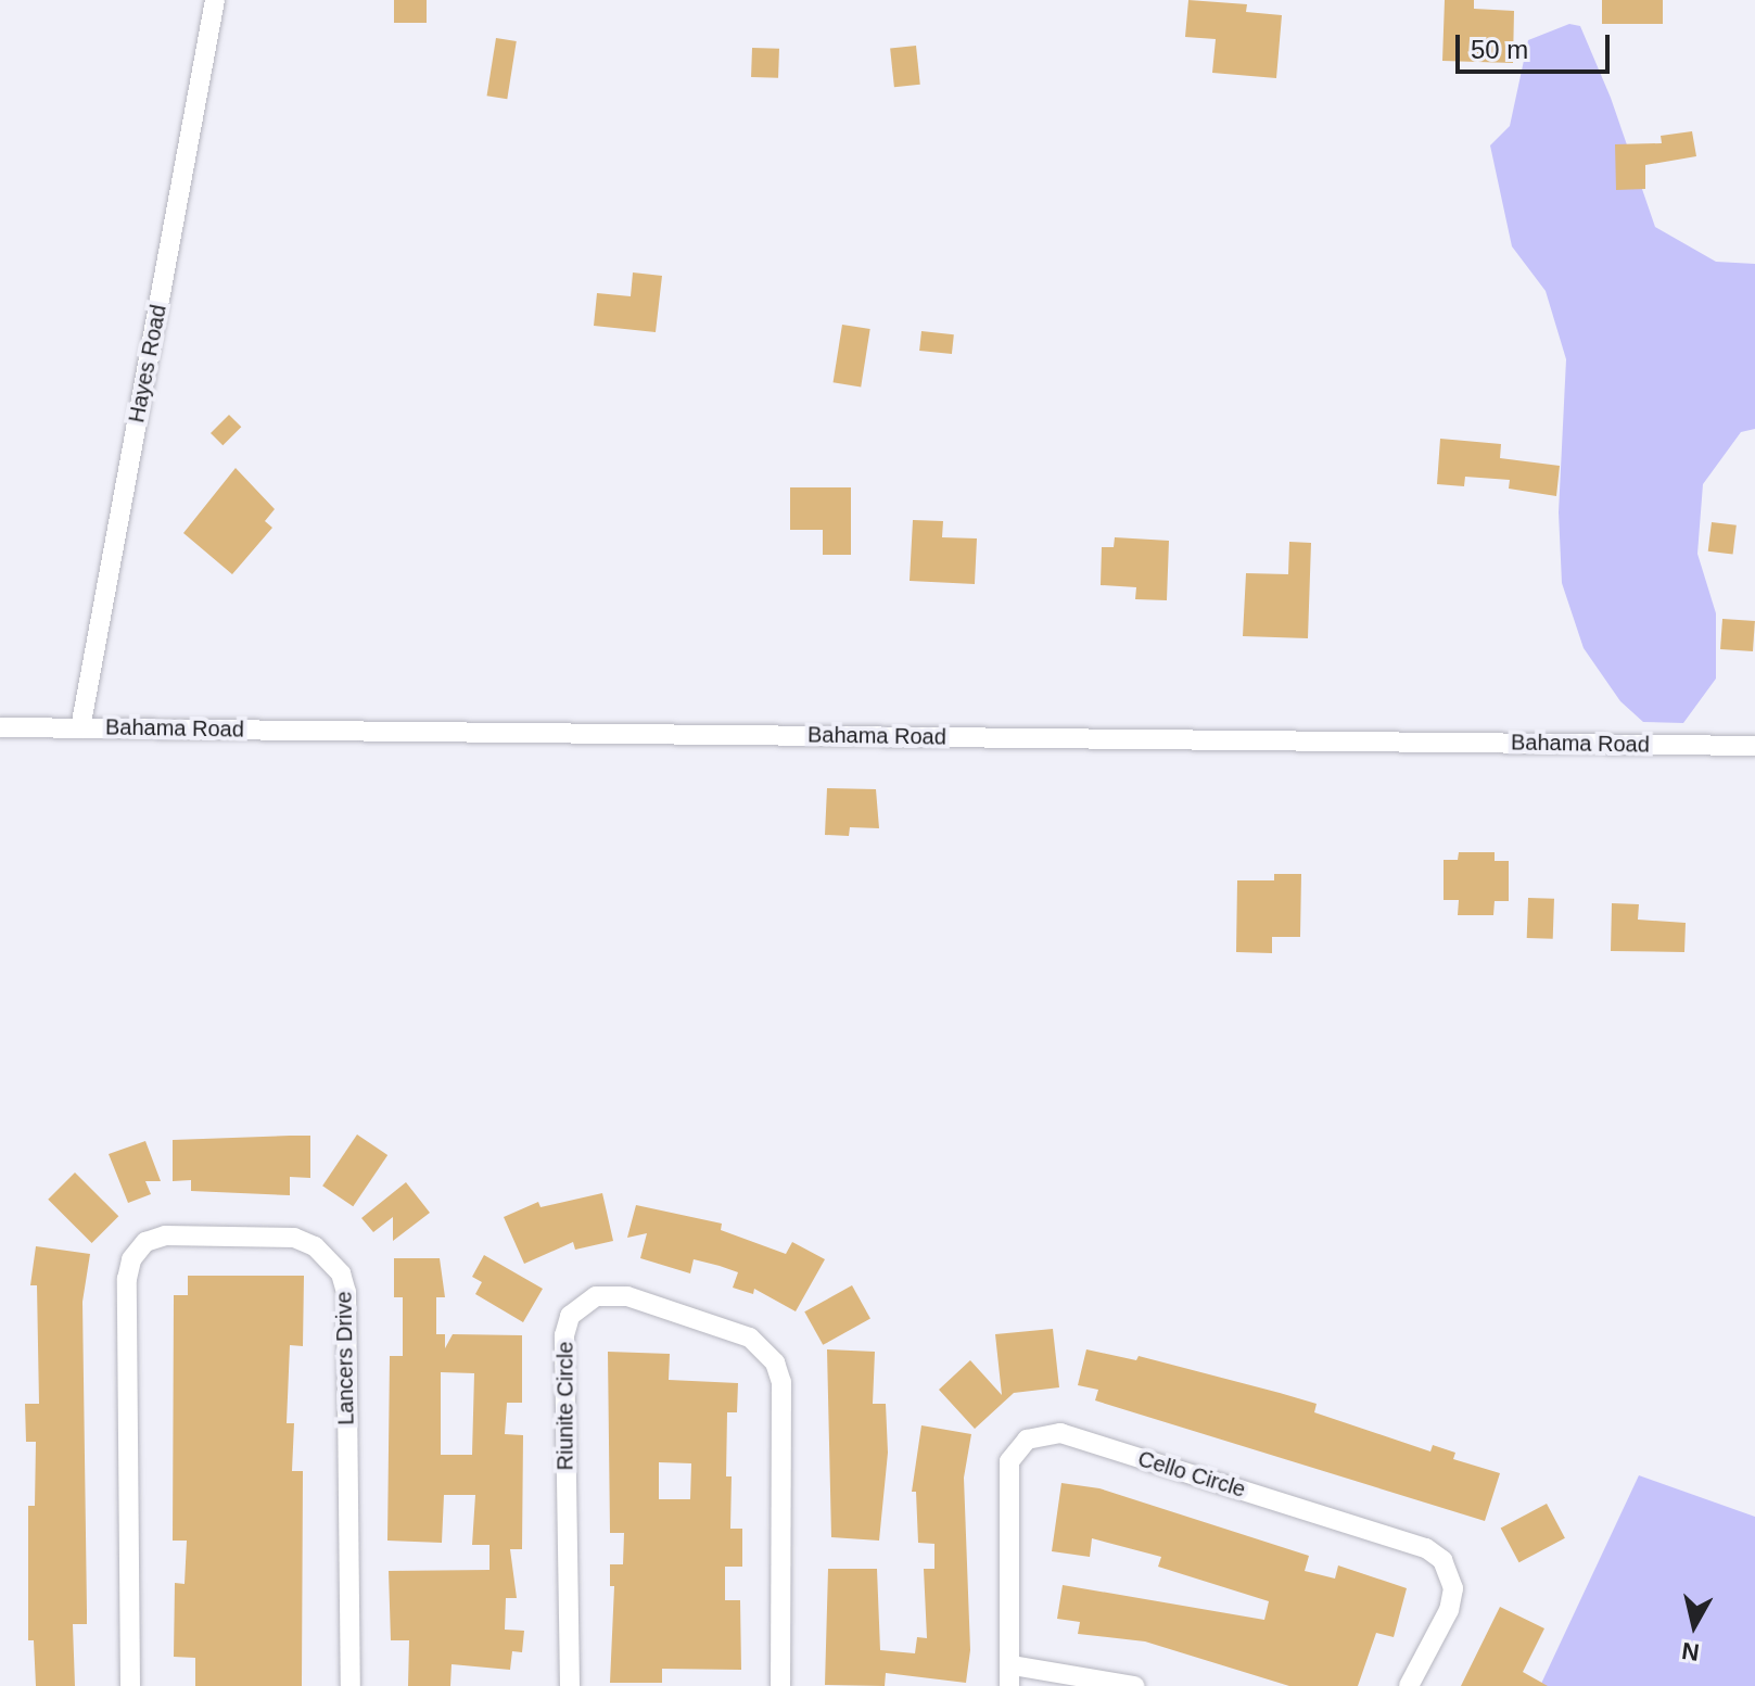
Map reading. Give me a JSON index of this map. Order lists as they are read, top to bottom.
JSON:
{
  "streets": {
    "street": [
      "Hayes Road",
      "Bahama Road",
      "Lancers Drive",
      "Riunite Circle",
      "Cello Circle"
    ]
  },
  "crossings": [
    ["Hayes Road", "Bahama Road"]
  ],
  "scale_bar": "50 m",
  "north": "bottom"
}
